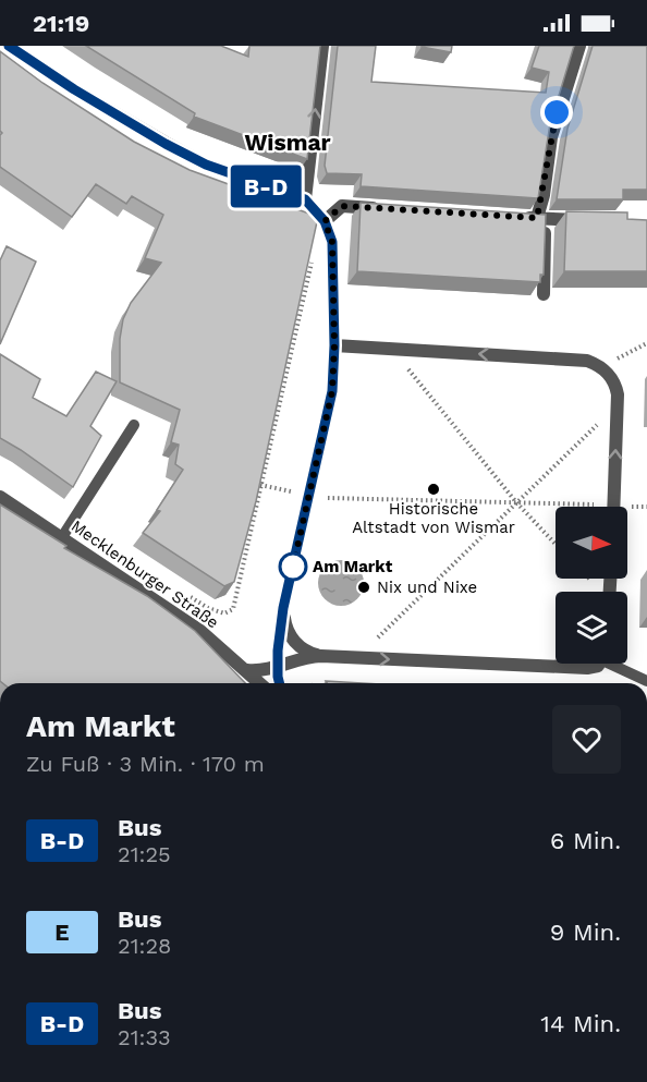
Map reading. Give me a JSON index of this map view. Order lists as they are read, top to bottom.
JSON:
{
  "streets": {
    "street": ["Mecklenburger Straße"]
  },
  "districts": ["Wismar"],
  "places": ["Historische Altstadt von Wismar", "Am Markt", "Nix und Nixe"],
  "lines": ["bus line B-D"],
  "north": "right",
  "page": {
    "status": "21:19",
    "on_map": "B-D",
    "heading": ["Am Markt", "Zu Fuß · 3 Min. · 170 m"],
    "list": [
      {
        "mark": "B-D",
        "name": "Bus",
        "note": "21:25",
        "value": "6 Min."
      },
      {
        "mark": "E",
        "name": "Bus",
        "note": "21:28",
        "value": "9 Min."
      },
      {
        "mark": "B-D",
        "name": "Bus",
        "note": "21:33",
        "value": "14 Min."
      }
    ]
  }
}
